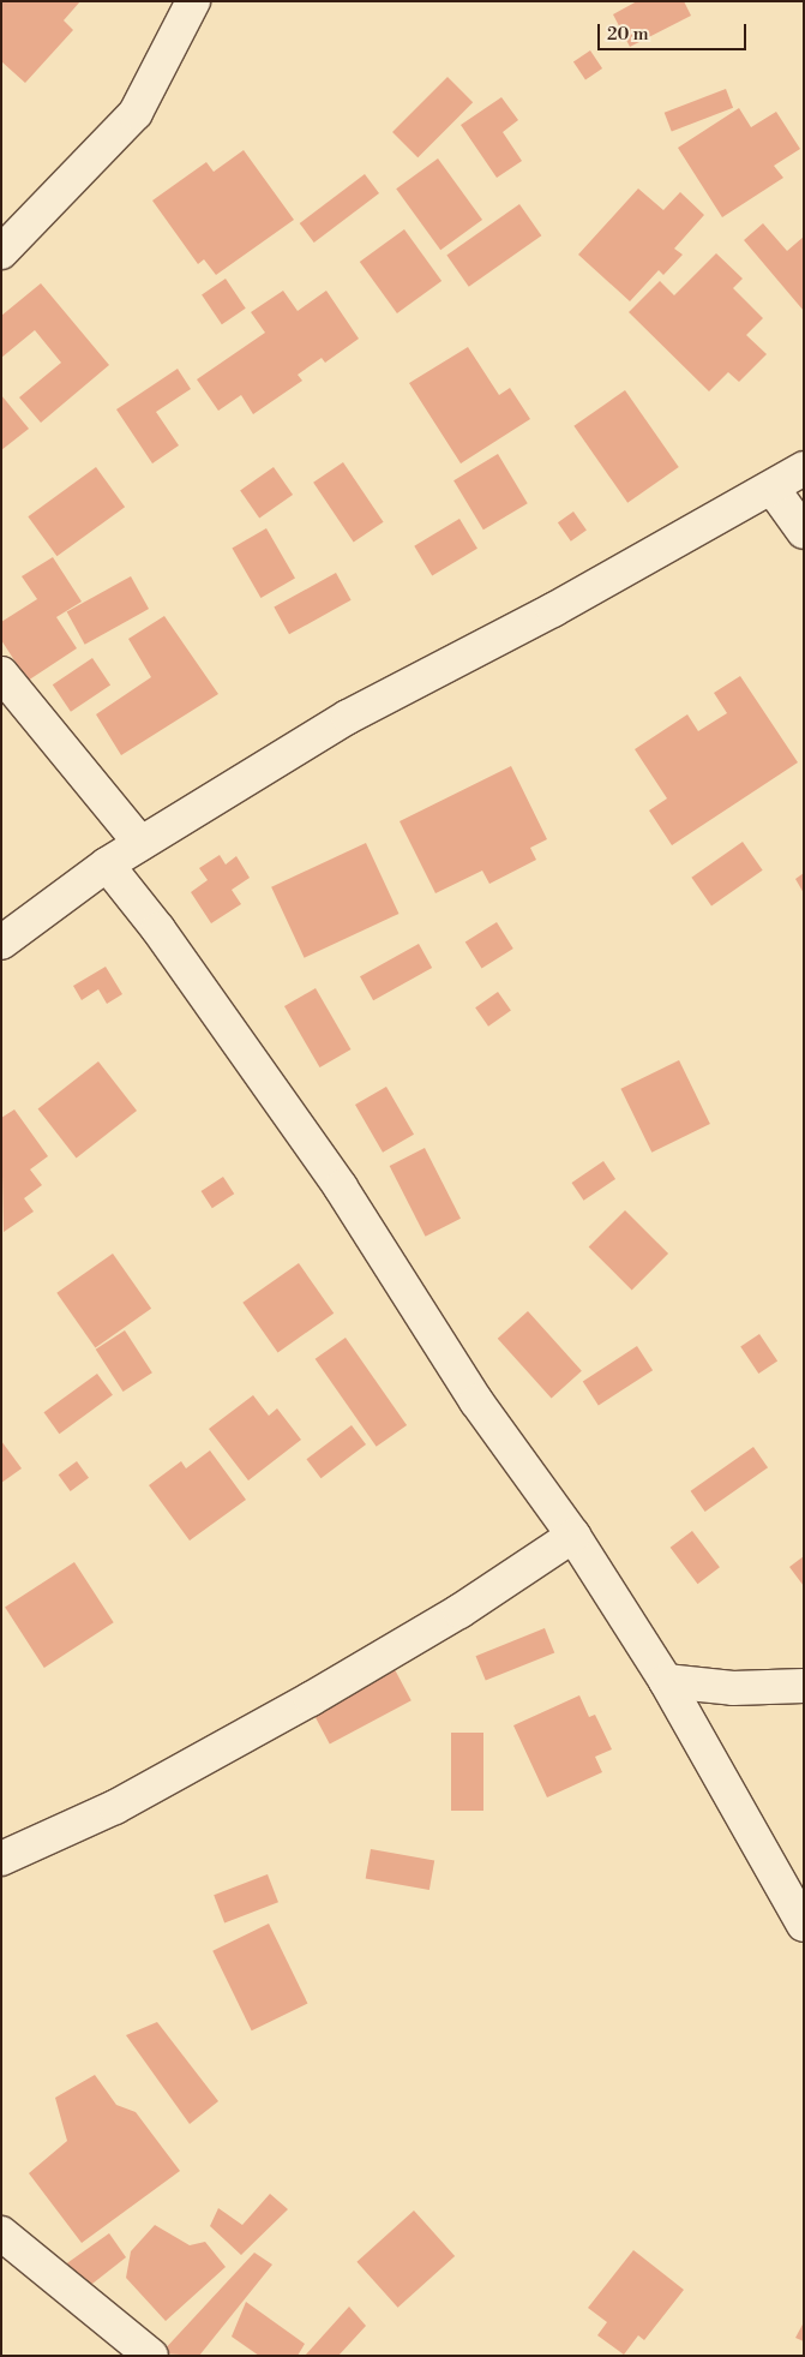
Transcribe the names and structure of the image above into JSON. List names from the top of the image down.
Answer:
{
  "scale_bar": "20 m"
}
